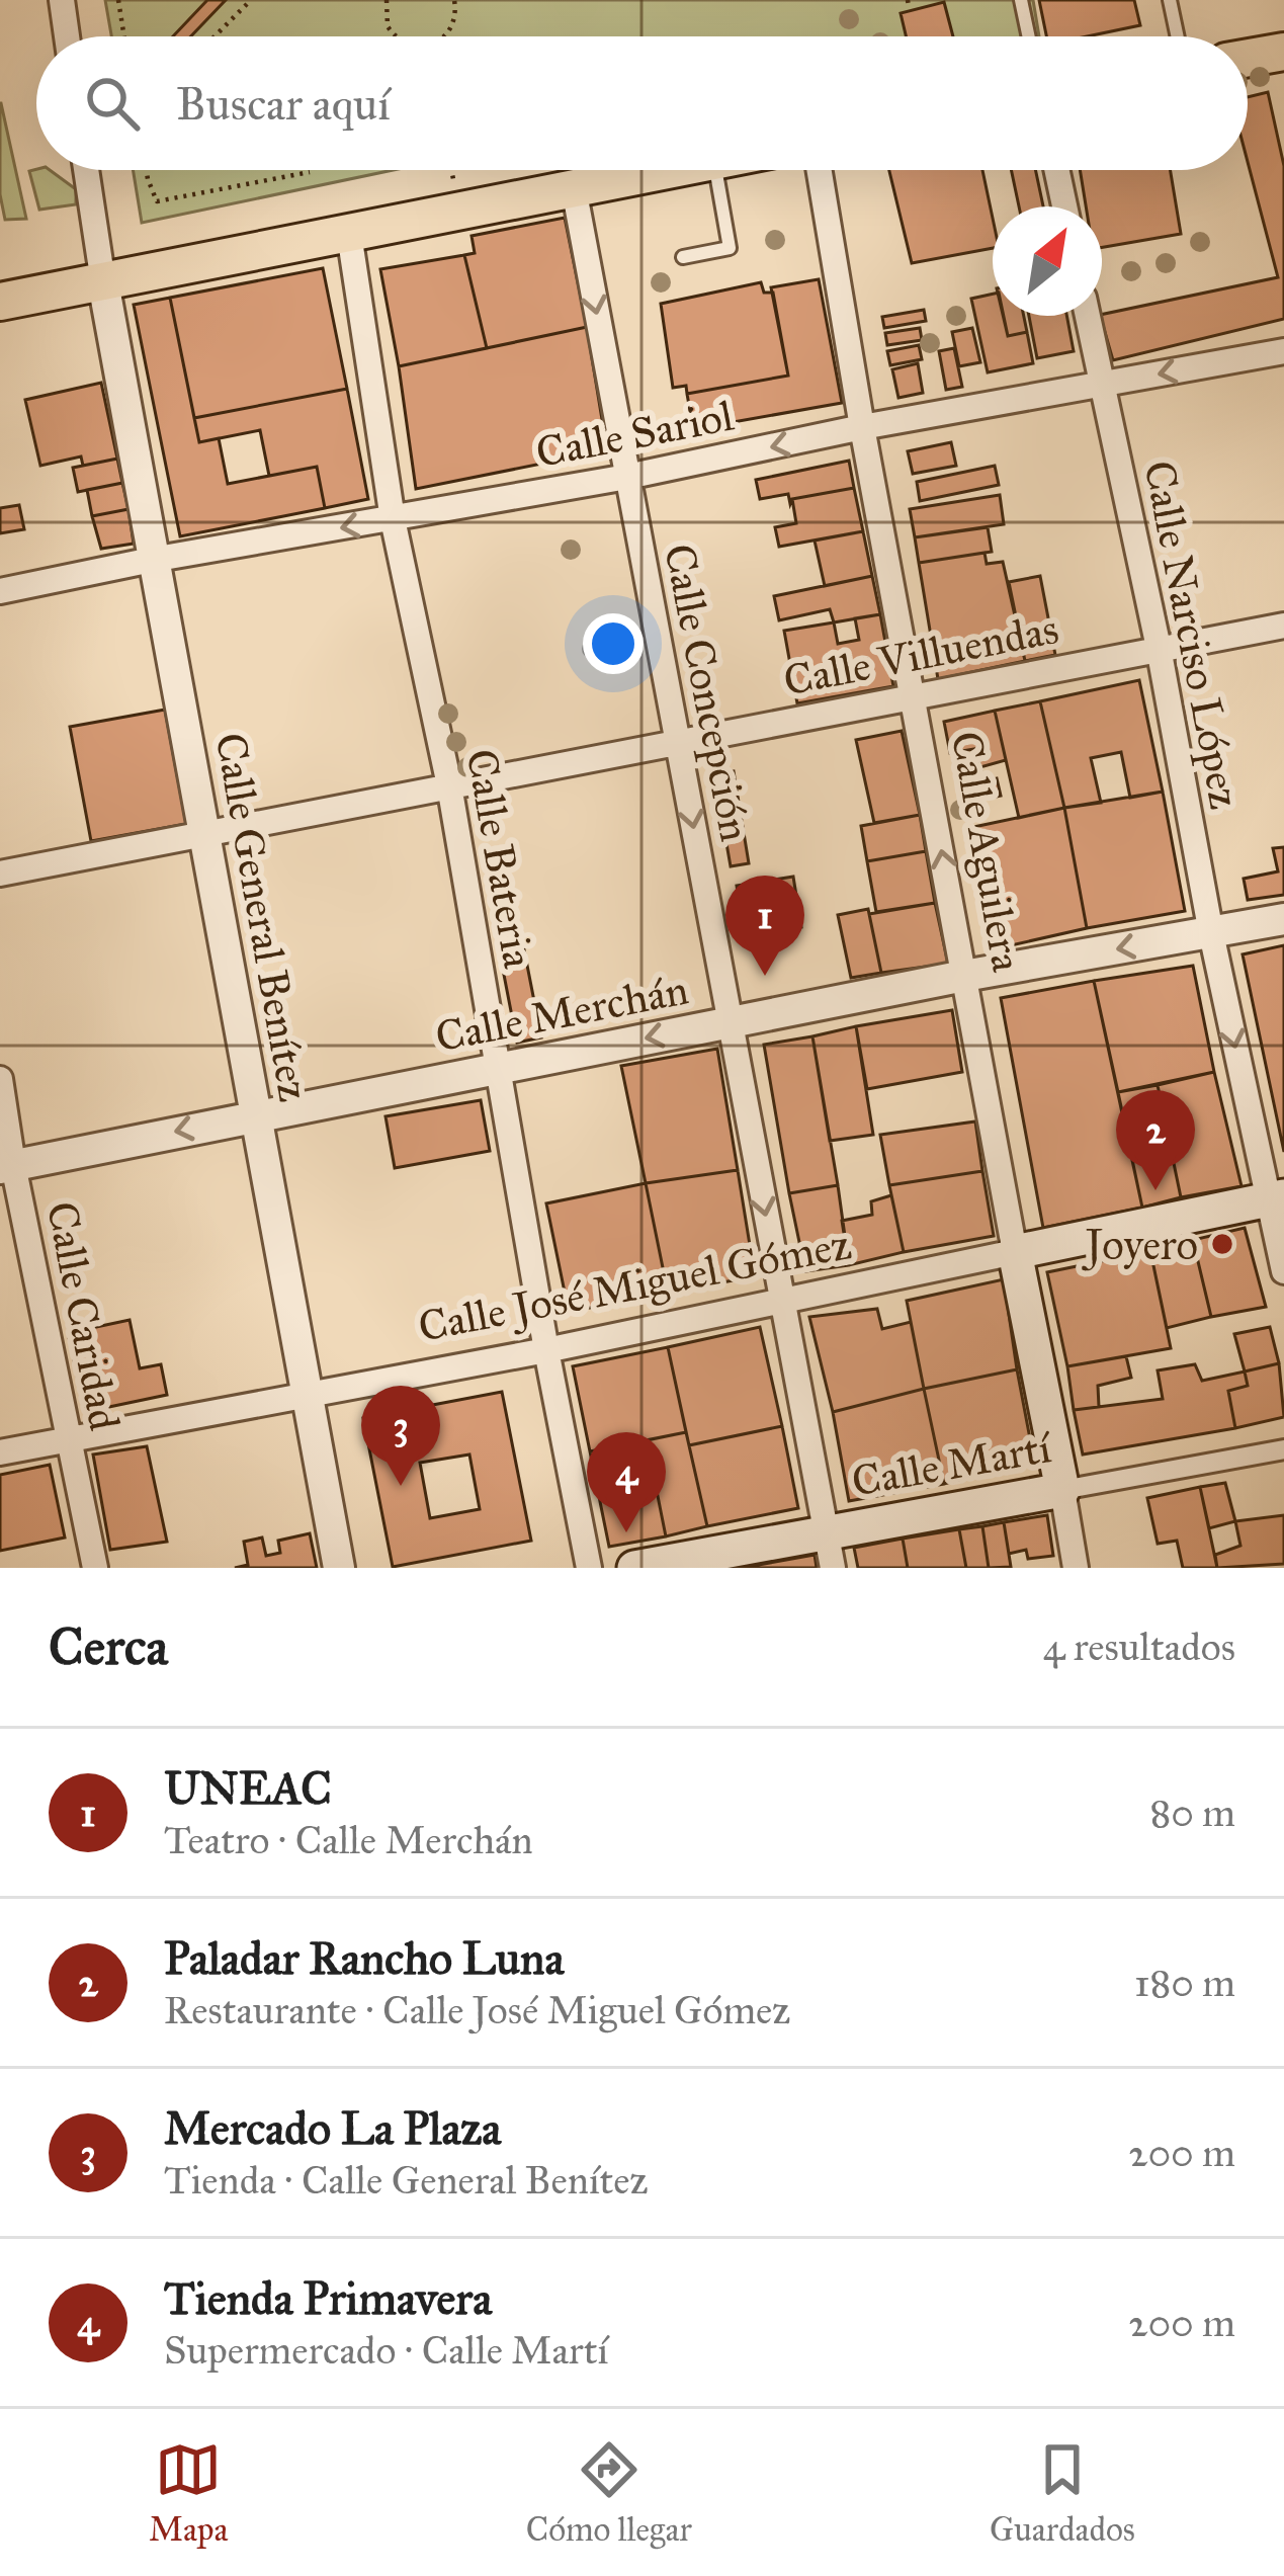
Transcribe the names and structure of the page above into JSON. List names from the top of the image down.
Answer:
{
  "streets": {
    "main road": ["Calle Aguilera", "Calle José Miguel Gómez", "Calle Martí"],
    "street": [
      "Calle Sariol",
      "Calle Narciso López",
      "Calle Villuendas",
      "Calle Concepción",
      "Calle Bateria",
      "Calle General Benítez",
      "Calle Merchán",
      "Calle Caridad"
    ]
  },
  "crossings": [
    ["Calle Sariol", "Calle Narciso López"],
    ["Calle Sariol", "Calle Concepción"],
    ["Calle Sariol", "Calle Aguilera"],
    ["Calle Sariol", "Calle Bateria"],
    ["Calle Sariol", "Calle General Benítez"],
    ["Calle Narciso López", "Calle Villuendas"],
    ["Calle Narciso López", "Calle Merchán"],
    ["Calle Narciso López", "Calle José Miguel Gómez"],
    ["Calle Villuendas", "Calle Concepción"],
    ["Calle Villuendas", "Calle Aguilera"],
    ["Calle Villuendas", "Calle Bateria"],
    ["Calle Villuendas", "Calle General Benítez"],
    ["Calle Concepción", "Calle Merchán"],
    ["Calle Concepción", "Calle José Miguel Gómez"],
    ["Calle Concepción", "Calle Martí"],
    ["Calle Aguilera", "Calle Merchán"],
    ["Calle Aguilera", "Calle José Miguel Gómez"],
    ["Calle Aguilera", "Calle Martí"],
    ["Calle Bateria", "Calle Merchán"],
    ["Calle Bateria", "Calle José Miguel Gómez"],
    ["Calle General Benítez", "Calle Merchán"],
    ["Calle General Benítez", "Calle José Miguel Gómez"],
    ["Calle Merchán", "Calle Caridad"],
    ["Calle José Miguel Gómez", "Calle Caridad"]
  ],
  "one_way": ["Calle Sariol", "Calle Concepción", "Calle Merchán"],
  "places": ["Joyero"],
  "north": "top right",
  "page": {
    "search": "Buscar aquí",
    "pins": [
      "1",
      "2",
      "3",
      "4"
    ],
    "heading": ["Cerca", "4 resultados"],
    "list": [
      {
        "mark": "1",
        "name": "UNEAC",
        "note": "Teatro · Calle Merchán",
        "value": "80 m"
      },
      {
        "mark": "2",
        "name": "Paladar Rancho Luna",
        "note": "Restaurante · Calle José Miguel Gómez",
        "value": "180 m"
      },
      {
        "mark": "3",
        "name": "Mercado La Plaza",
        "note": "Tienda · Calle General Benítez",
        "value": "200 m"
      },
      {
        "mark": "4",
        "name": "Tienda Primavera",
        "note": "Supermercado · Calle Martí",
        "value": "200 m"
      }
    ],
    "nav": ["Mapa", "Cómo llegar", "Guardados"]
  }
}
